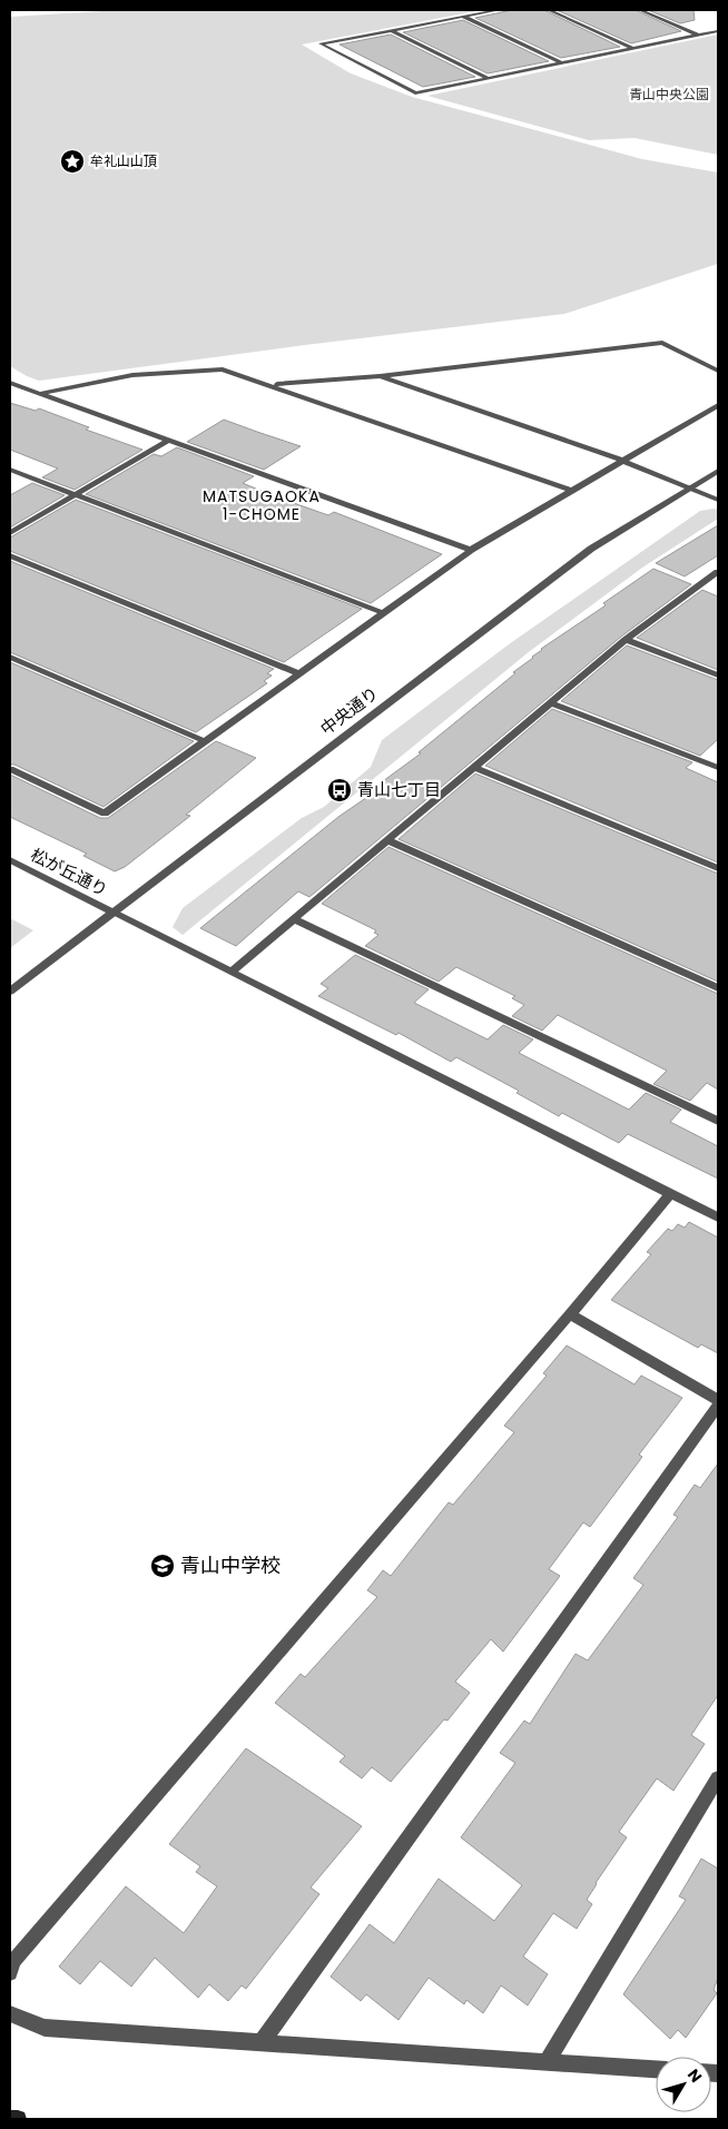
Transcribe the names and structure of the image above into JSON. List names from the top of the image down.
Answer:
{
  "streets": {
    "street": ["中央通り", "松が丘通り"]
  },
  "crossings": [
    ["中央通り", "松が丘通り"]
  ],
  "districts": ["MATSUGAOKA 1-CHOME"],
  "parks": ["青山中央公園"],
  "places": {
    "place": ["牟礼山山頂"],
    "bus stop": ["青山七丁目"],
    "school or university": ["青山中学校"]
  },
  "north": "top right"
}
